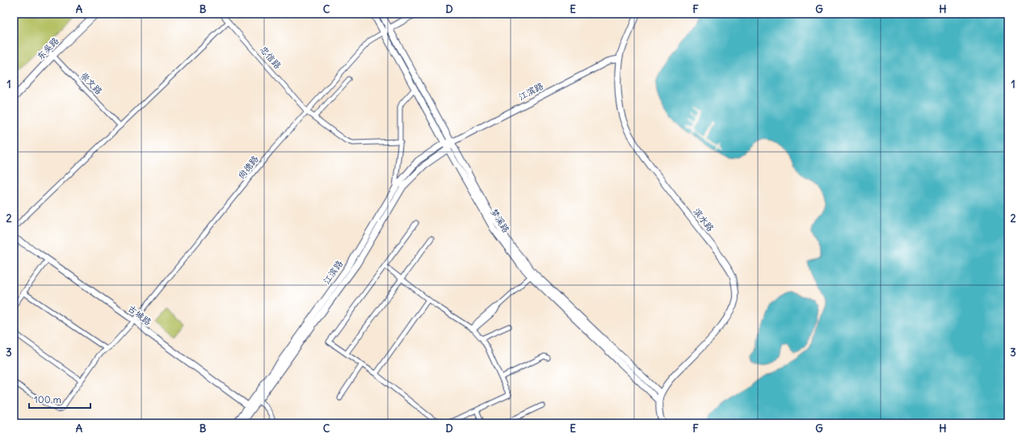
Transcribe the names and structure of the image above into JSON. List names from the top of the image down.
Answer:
{
  "streets": {
    "main road": [
      "东吴路",
      "江滨路",
      "滨水路",
      "梦溪路",
      "古城路"
    ],
    "street": ["忠信路", "崇文路", "尚德路"]
  },
  "crossings": [
    ["东吴路", "崇文路"],
    ["忠信路", "尚德路"],
    ["江滨路", "滨水路"],
    ["江滨路", "梦溪路"],
    ["江滨路", "古城路"],
    ["尚德路", "梦溪路"],
    ["尚德路", "古城路"],
    ["滨水路", "梦溪路"]
  ],
  "scale_bar": "100 m",
  "grid": {
    "columns": [
      "A",
      "B",
      "C",
      "D",
      "E",
      "F",
      "G",
      "H"
    ],
    "rows": ["1", "2", "3"]
  }
}
